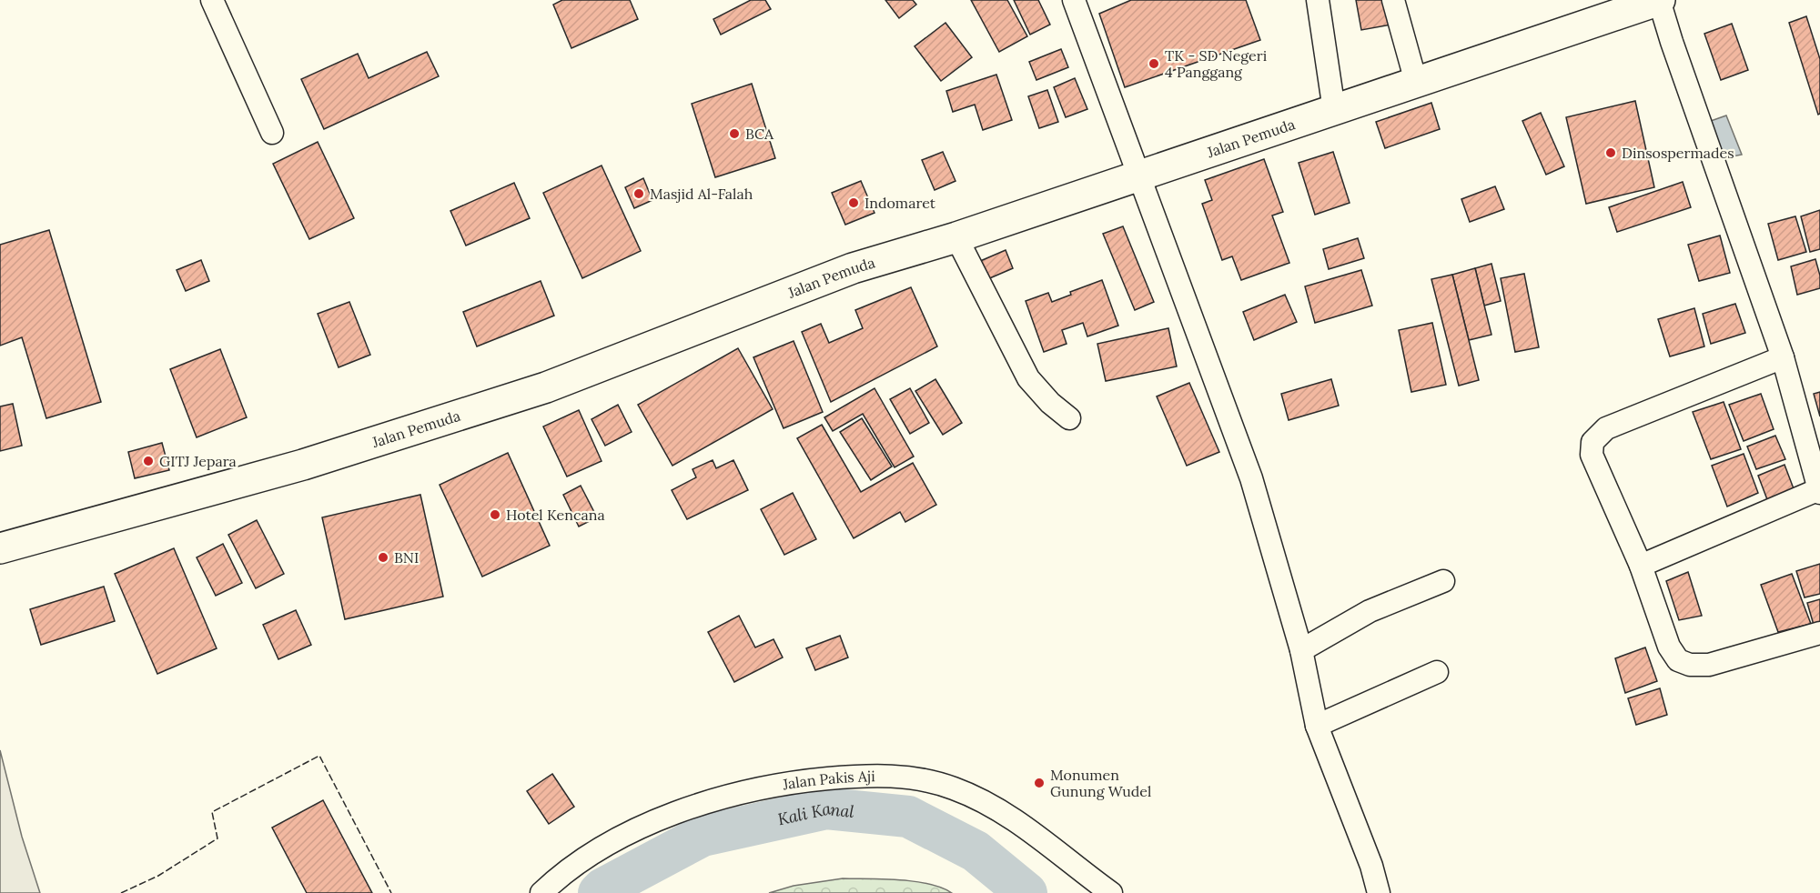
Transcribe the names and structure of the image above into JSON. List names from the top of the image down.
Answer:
{
  "streets": {
    "highway": ["Jalan Pemuda"],
    "street": ["Jalan Pakis Aji"]
  },
  "water": ["Kali Kanal"],
  "places": [
    "TK - SD Negeri 4 Panggang",
    "BCA",
    "Dinsospermades",
    "Masjid Al-Falah",
    "Indomaret",
    "GITJ Jepara",
    "Hotel Kencana",
    "BNI",
    "Monumen Gunung Wudel"
  ]
}
